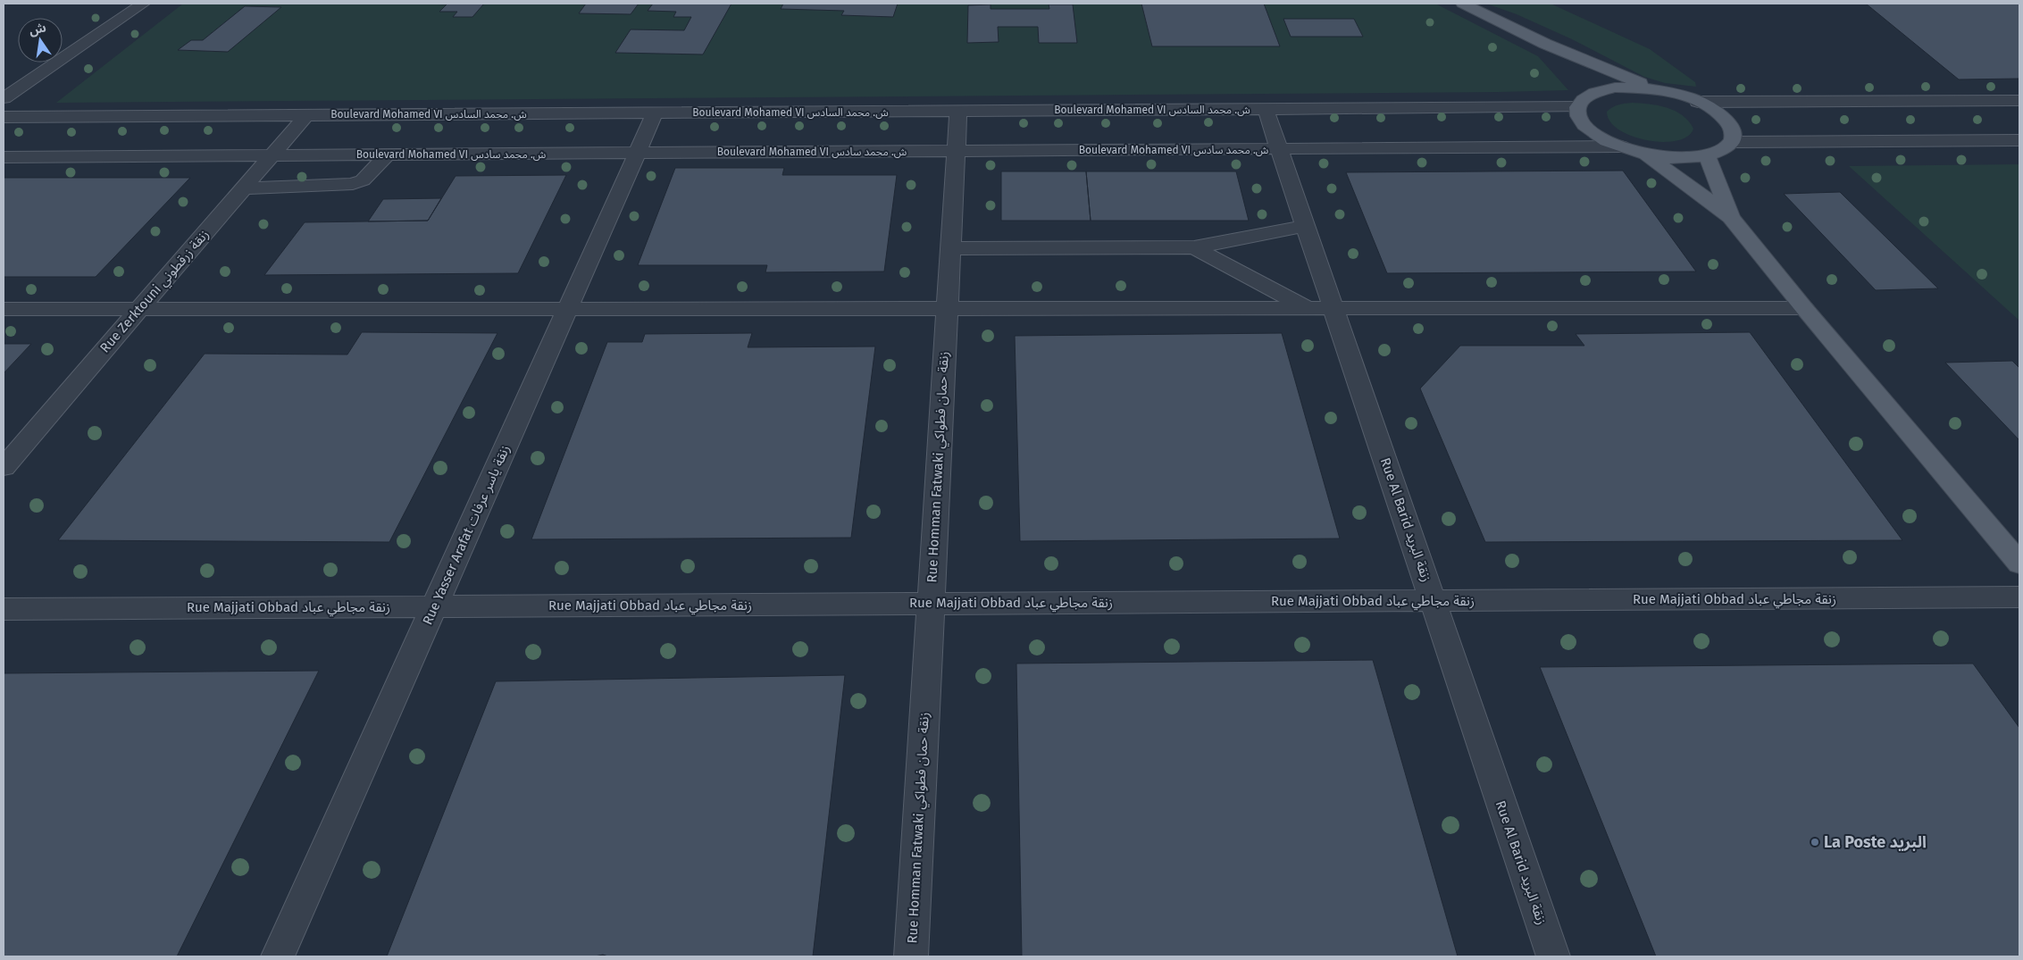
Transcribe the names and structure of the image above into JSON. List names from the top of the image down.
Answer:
{
  "streets": {
    "street": [
      "Boulevard Mohamed VI ش. محمد السادس",
      "Boulevard Mohamed VI ش. محمد سادس",
      "Rue Zerktouni زنقة زرقطوني",
      "Rue Homman Fatwaki زنقة حمان فطواكي",
      "Rue Al Barid زنقة البريد",
      "Rue Yasser Arafat زنقة ياسر عرفات",
      "Rue Majjati Obbad زنقة مجاطي عباد"
    ]
  },
  "crossings": [
    ["Boulevard Mohamed VI ش. محمد السادس", "Rue Zerktouni زنقة زرقطوني"],
    ["Boulevard Mohamed VI ش. محمد السادس", "Rue Homman Fatwaki زنقة حمان فطواكي"],
    ["Boulevard Mohamed VI ش. محمد السادس", "Rue Al Barid زنقة البريد"],
    ["Boulevard Mohamed VI ش. محمد السادس", "Rue Yasser Arafat زنقة ياسر عرفات"],
    ["Boulevard Mohamed VI ش. محمد سادس", "Rue Zerktouni زنقة زرقطوني"],
    ["Boulevard Mohamed VI ش. محمد سادس", "Rue Homman Fatwaki زنقة حمان فطواكي"],
    ["Boulevard Mohamed VI ش. محمد سادس", "Rue Al Barid زنقة البريد"],
    ["Boulevard Mohamed VI ش. محمد سادس", "Rue Yasser Arafat زنقة ياسر عرفات"],
    ["Rue Homman Fatwaki زنقة حمان فطواكي", "Rue Majjati Obbad زنقة مجاطي عباد"],
    ["Rue Al Barid زنقة البريد", "Rue Majjati Obbad زنقة مجاطي عباد"],
    ["Rue Yasser Arafat زنقة ياسر عرفات", "Rue Majjati Obbad زنقة مجاطي عباد"]
  ],
  "places": ["La Poste البريد"],
  "north": "top"
}
